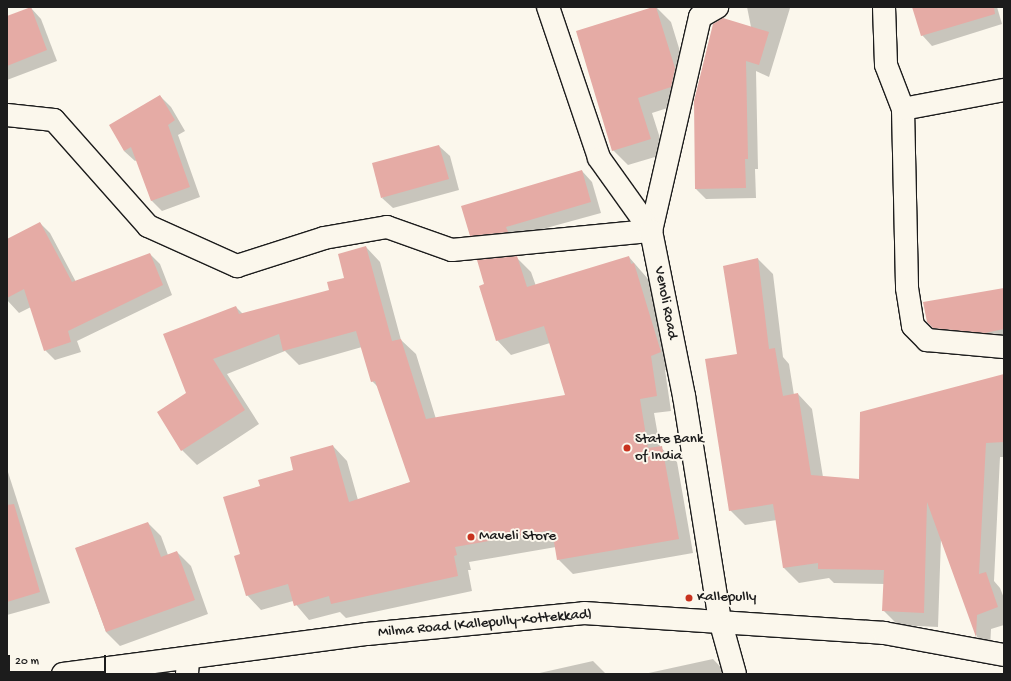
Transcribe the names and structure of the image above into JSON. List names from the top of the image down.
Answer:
{
  "streets": {
    "street": ["Venoli Road", "Milma Road (Kallepully-Kottekkad)"]
  },
  "crossings": [
    ["Venoli Road", "Milma Road (Kallepully-Kottekkad)"]
  ],
  "places": ["State Bank of India", "Maveli Store", "Kallepully"],
  "scale_bar": "20 m"
}
